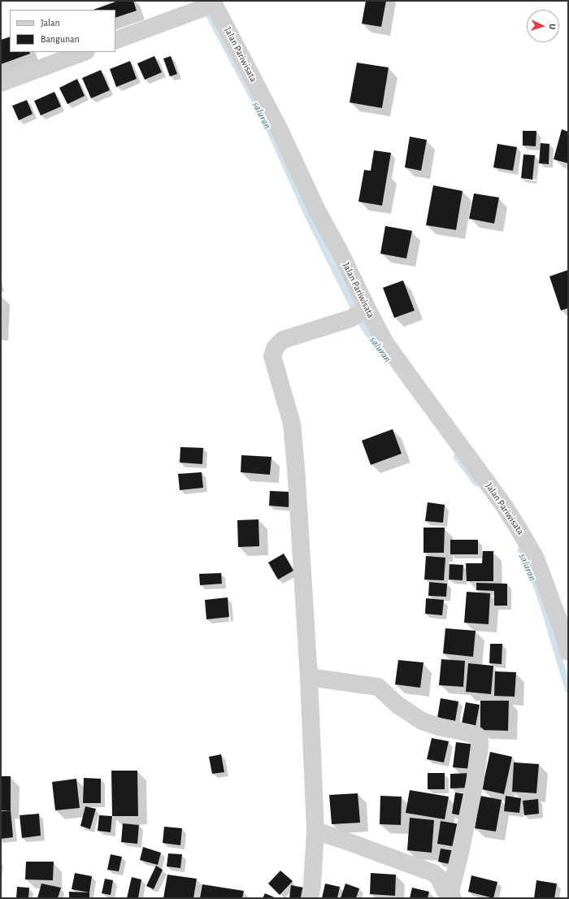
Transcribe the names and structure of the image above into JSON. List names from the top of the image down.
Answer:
{
  "streets": {
    "street": ["Jalan Pariwisata"]
  },
  "water": ["saluran"],
  "legend": ["Jalan", "Bangunan"],
  "north": "right"
}
